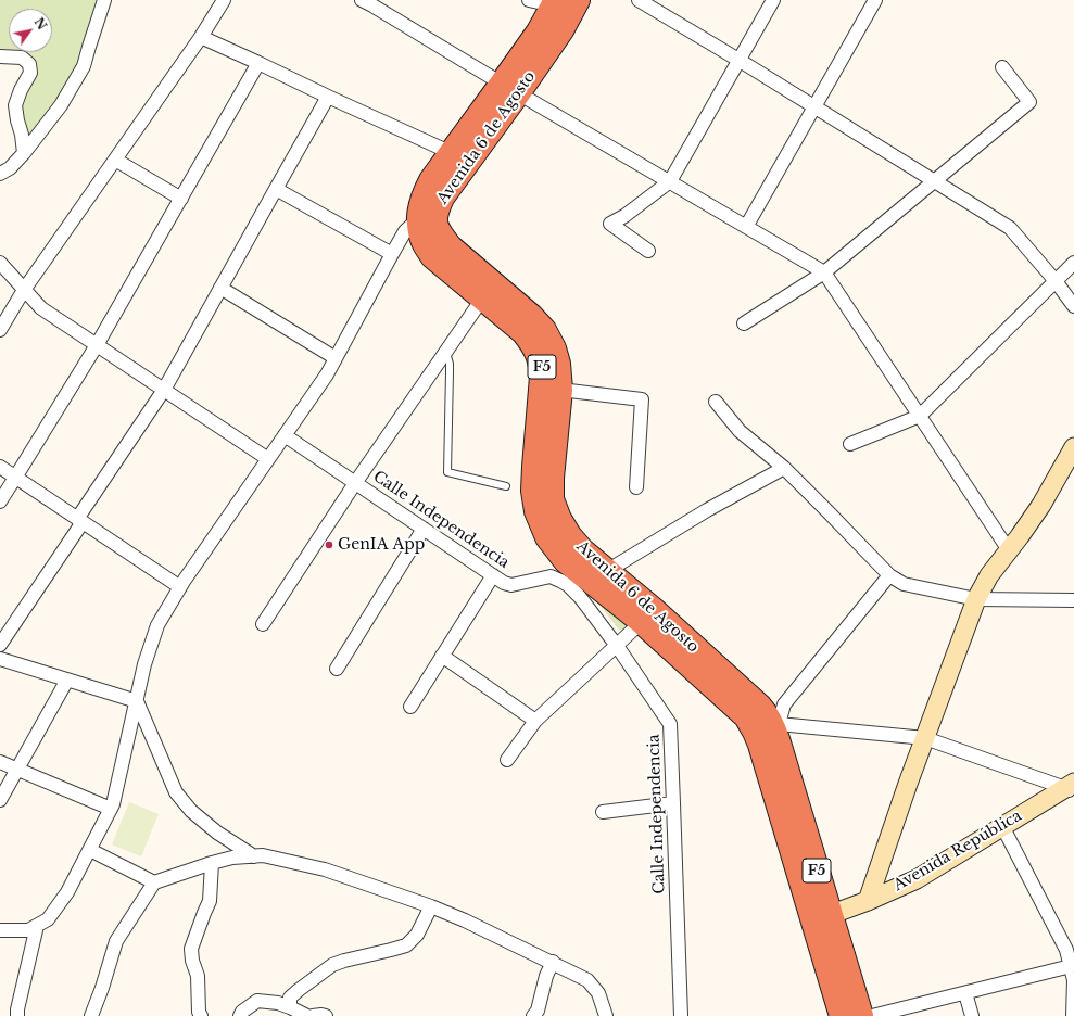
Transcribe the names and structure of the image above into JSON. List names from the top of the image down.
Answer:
{
  "streets": {
    "highway": ["Avenida 6 de Agosto", "F5"],
    "street": ["Calle Independencia", "Avenida República"]
  },
  "crossings": [
    ["Avenida 6 de Agosto", "Avenida República"]
  ],
  "places": ["GenIA App"],
  "north": "top right"
}
